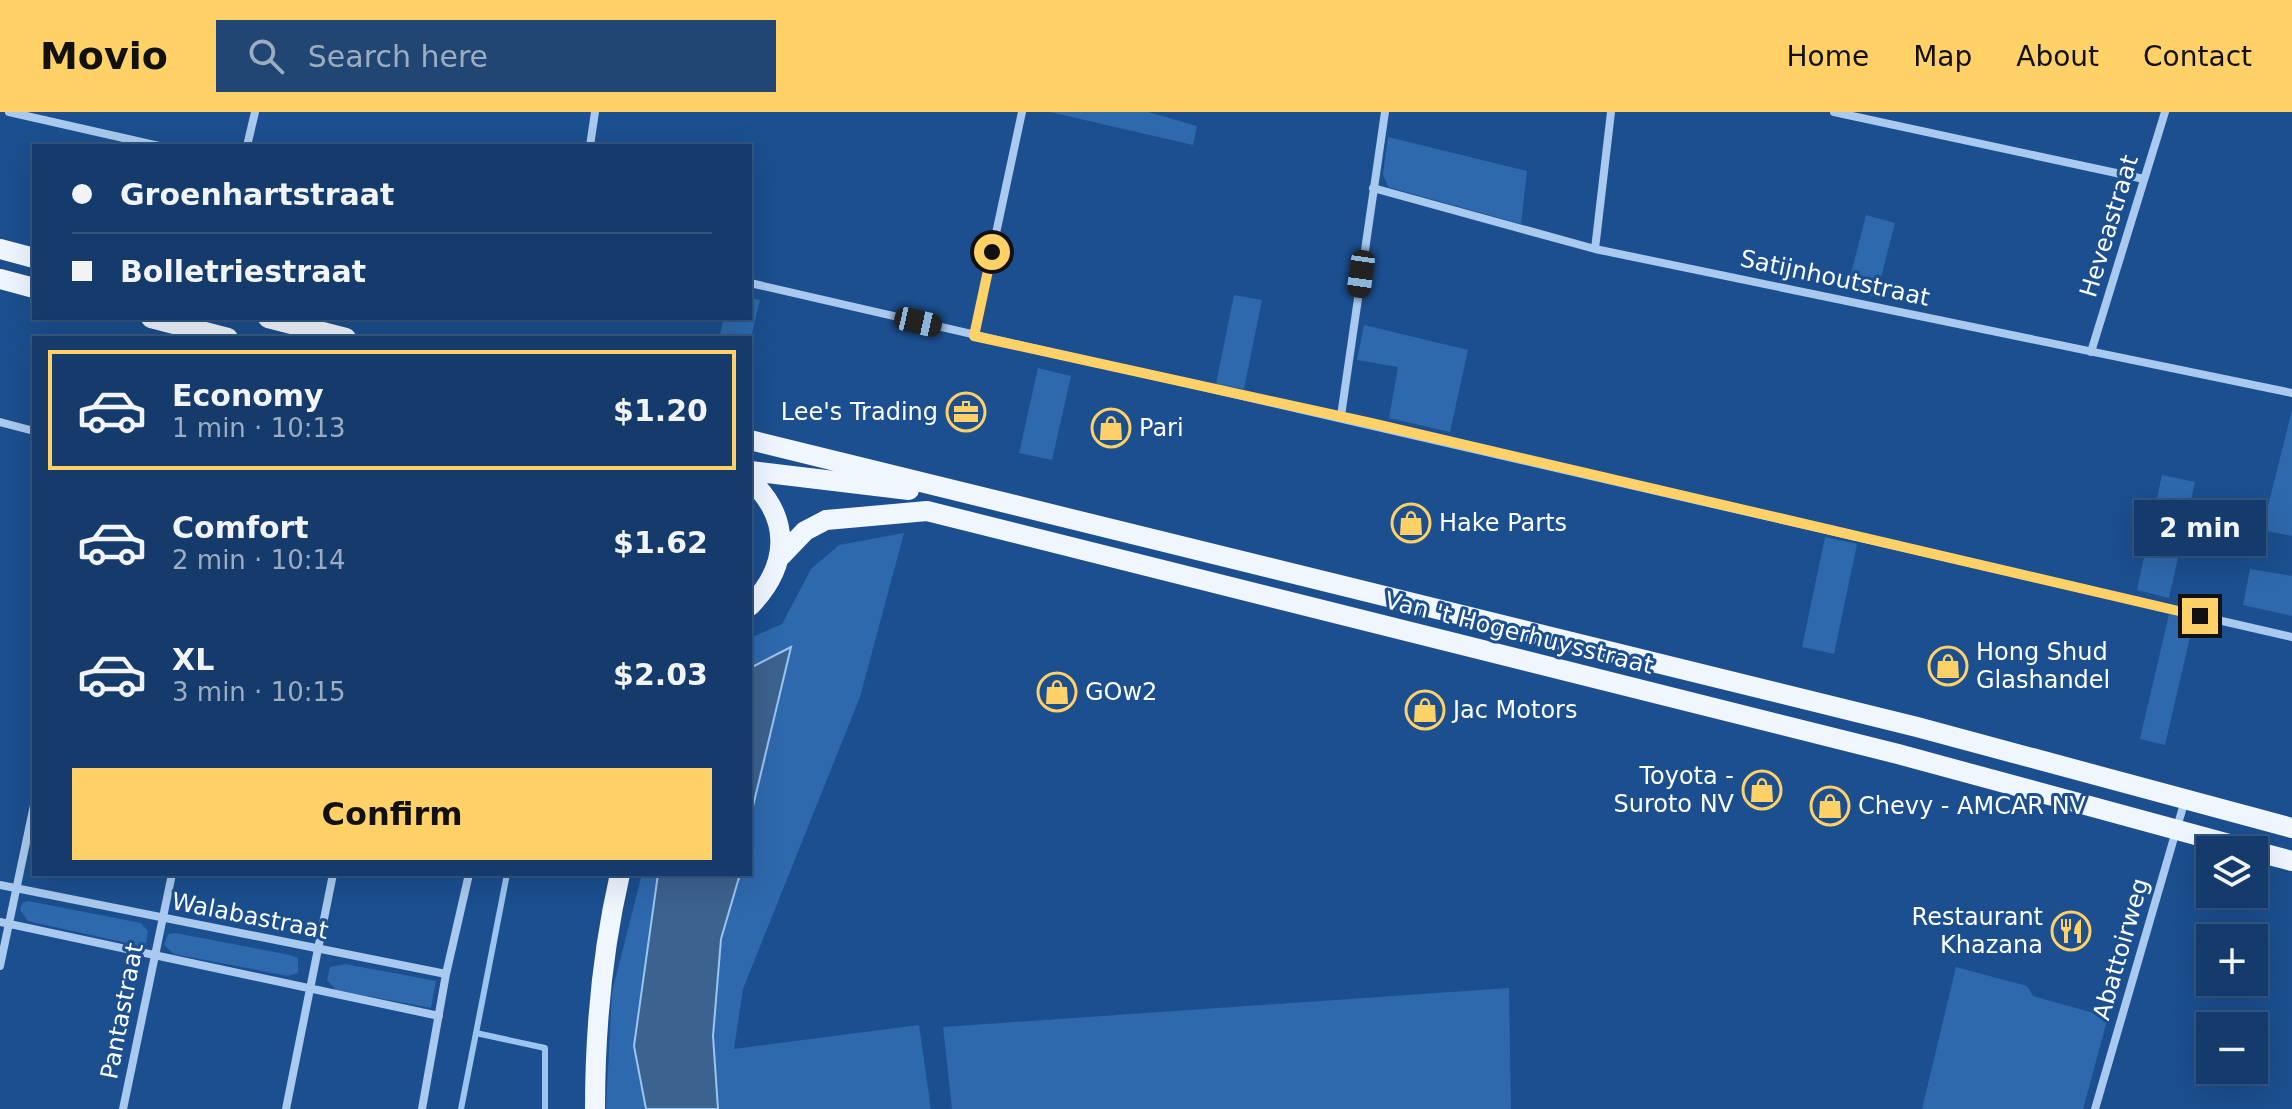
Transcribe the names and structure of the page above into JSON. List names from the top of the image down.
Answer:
{
  "streets": {
    "main road": ["Van 't Hogerhuysstraat"],
    "street": [
      "Heveastraat",
      "Satijnhoutstraat",
      "Walabastraat",
      "Abattoirweg",
      "Pantastraat"
    ]
  },
  "crossings": [
    ["Heveastraat", "Satijnhoutstraat"],
    ["Van 't Hogerhuysstraat", "Abattoirweg"],
    ["Walabastraat", "Pantastraat"]
  ],
  "places": {
    "office": ["Lee's Trading"],
    "shop": [
      "Pari",
      "Hake Parts",
      "Hong Shud Glashandel",
      "GOw2",
      "Jac Motors",
      "Toyota - Suroto NV",
      "Chevy - AMCAR NV"
    ],
    "restaurant": ["Restaurant Khazana"]
  },
  "page": {
    "header": "Movio",
    "search": "Search here",
    "nav": [
      "Home",
      "Map",
      "About",
      "Contact"
    ],
    "banner": ["Groenhartstraat", "Bolletriestraat"],
    "list": [
      {
        "name": "Economy",
        "note": "1 min · 10:13",
        "value": "$1.20"
      },
      {
        "name": "Comfort",
        "note": "2 min · 10:14",
        "value": "$1.62"
      },
      {
        "name": "XL",
        "note": "3 min · 10:15",
        "value": "$2.03"
      }
    ],
    "bubble": "2 min",
    "buttons": "Confirm",
    "map_buttons": ["+", "−"]
  }
}
